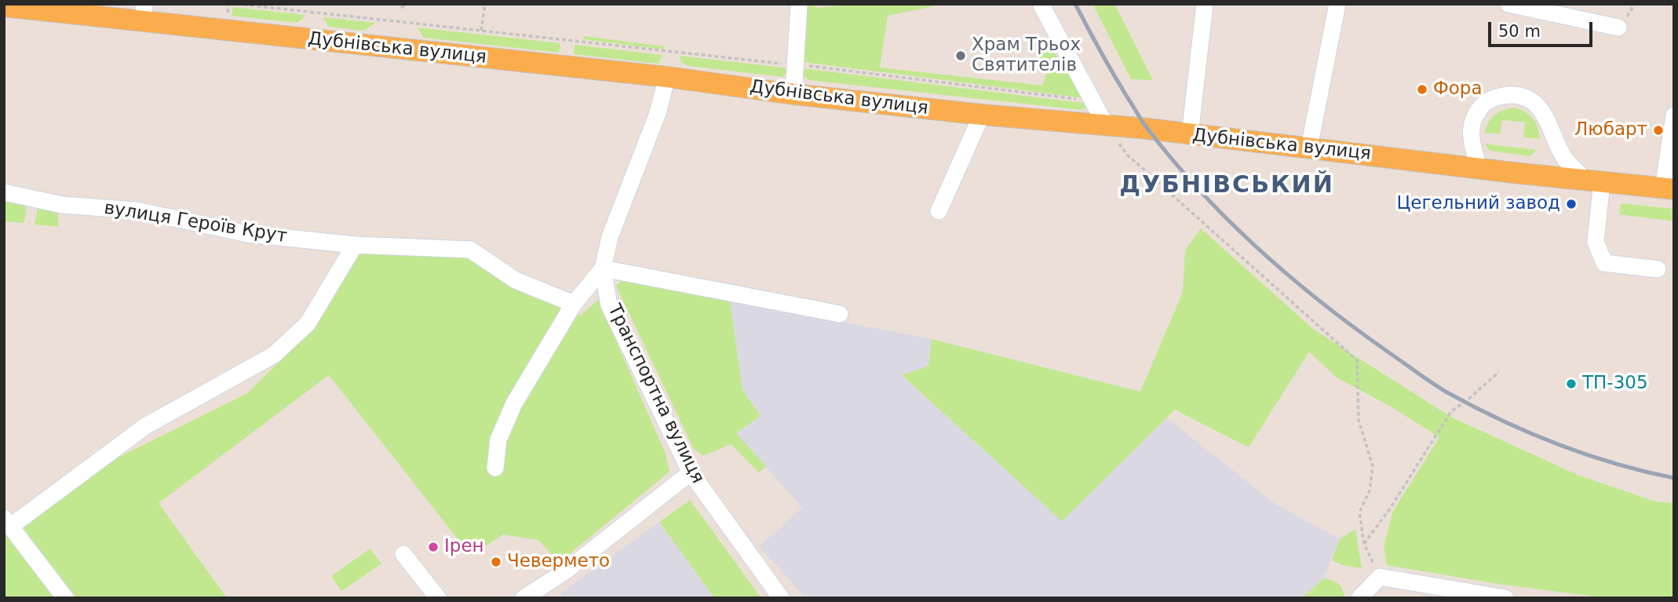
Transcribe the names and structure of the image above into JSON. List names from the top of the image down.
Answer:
{
  "streets": {
    "main road": ["Дубнівська вулиця"],
    "street": ["вулиця Героїв Крут", "Транспортна вулиця"]
  },
  "crossings": [
    ["Дубнівська вулиця", "Транспортна вулиця"]
  ],
  "districts": ["ДУБНІВСЬКИЙ"],
  "places": [
    "Храм Трьох Святителів",
    "Фора",
    "Любарт",
    "Цегельний завод",
    "ТП-305",
    "Ірен",
    "Чевермето"
  ],
  "scale_bar": "50 m"
}
